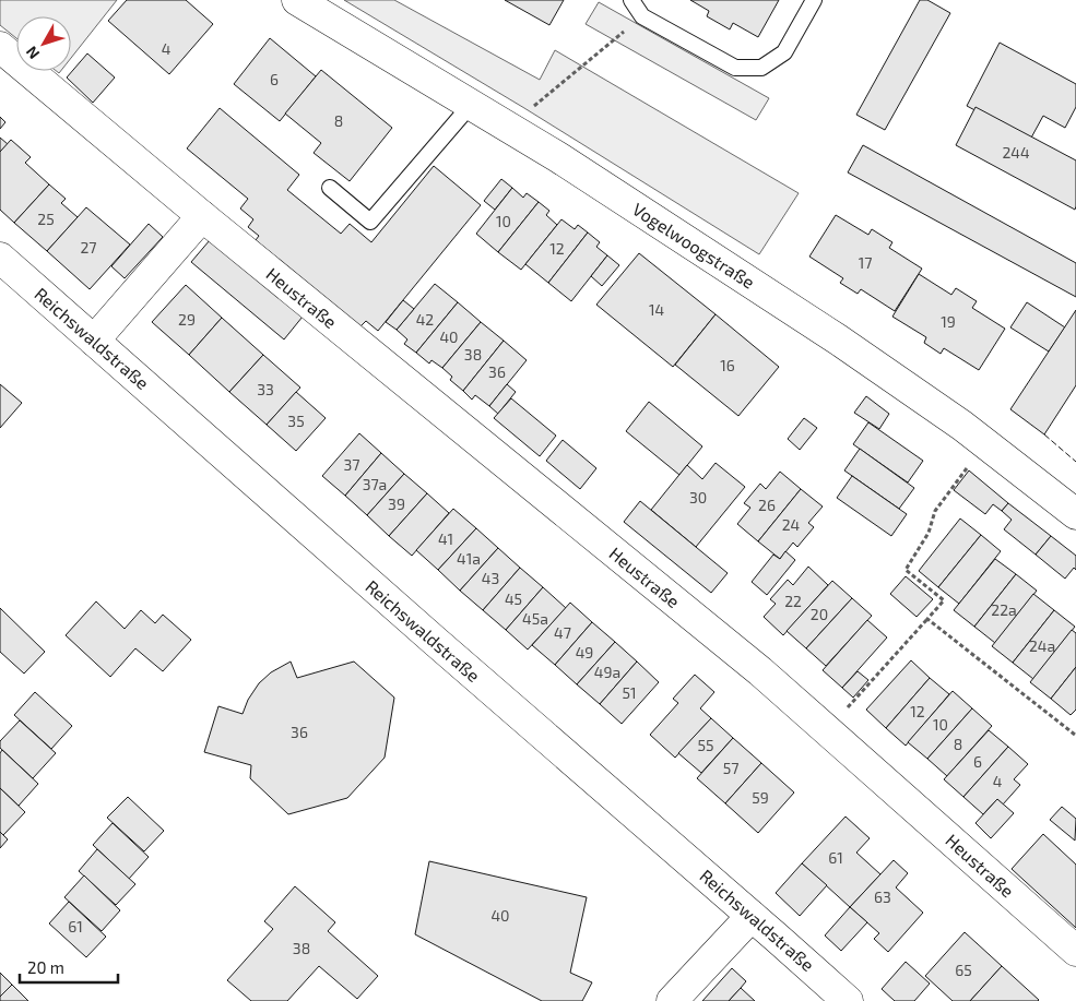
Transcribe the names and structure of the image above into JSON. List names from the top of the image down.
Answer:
{
  "streets": {
    "street": ["Vogelwoogstraße", "Heustraße", "Reichswaldstraße"]
  },
  "house_numbers": [
    "4",
    "6",
    "8",
    "244",
    "25",
    "10",
    "27",
    "12",
    "17",
    "14",
    "29",
    "42",
    "19",
    "40",
    "38",
    "16",
    "36",
    "33",
    "35",
    "37",
    "37a",
    "30",
    "39",
    "26",
    "24",
    "41",
    "41a",
    "43",
    "45",
    "22",
    "22a",
    "20",
    "45a",
    "47",
    "24a",
    "49",
    "49a",
    "51",
    "12",
    "10",
    "36",
    "8",
    "55",
    "6",
    "57",
    "4",
    "59",
    "61",
    "63",
    "40",
    "61",
    "38",
    "65"
  ],
  "scale_bar": "20 m",
  "north": "bottom left"
}
